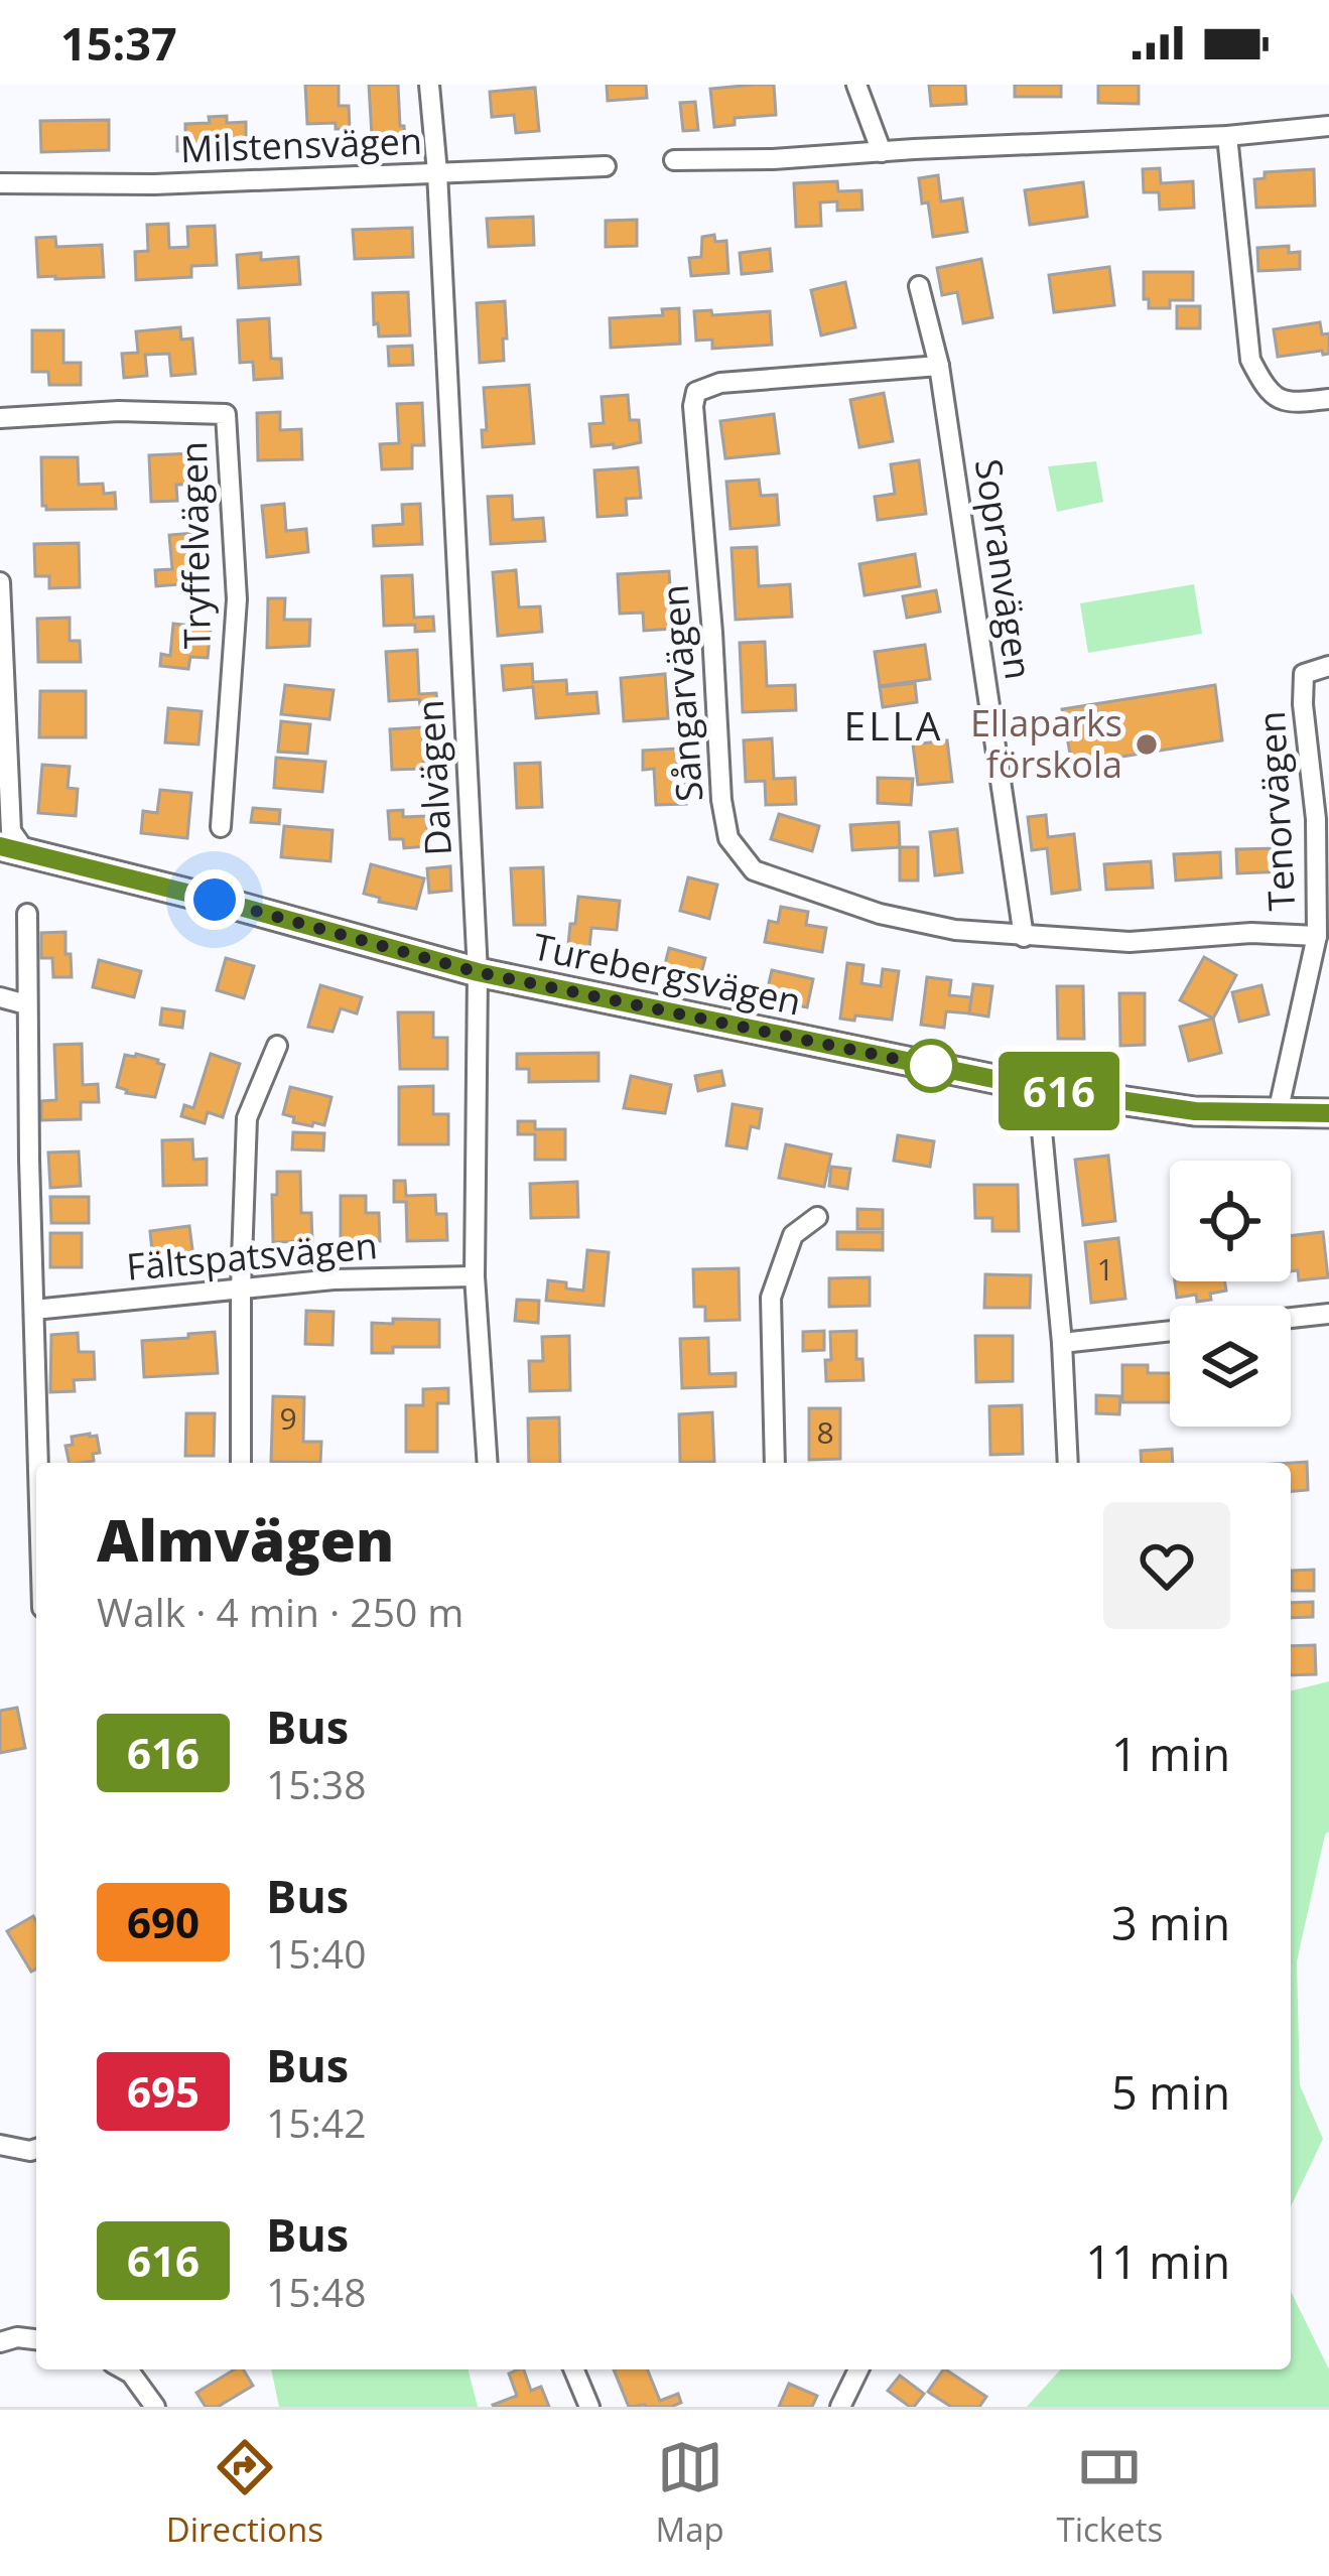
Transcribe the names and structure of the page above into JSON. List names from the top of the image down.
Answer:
{
  "streets": {
    "street": [
      "Milstensvägen",
      "Tryffelvägen",
      "Sopranvägen",
      "Sångarvägen",
      "Dalvägen",
      "Tenorvägen",
      "Turebergsvägen",
      "Fältspatsvägen"
    ]
  },
  "crossings": [
    ["Milstensvägen", "Dalvägen"],
    ["Sopranvägen", "Sångarvägen"],
    ["Sångarvägen", "Tenorvägen"],
    ["Dalvägen", "Turebergsvägen"],
    ["Dalvägen", "Fältspatsvägen"],
    ["Tenorvägen", "Turebergsvägen"]
  ],
  "districts": ["ELLA"],
  "places": ["Ellaparks förskola"],
  "lines": ["bus line 616"],
  "house_numbers": ["1", "9", "8"],
  "page": {
    "status": "15:37",
    "on_map": "616",
    "heading": ["Almvägen", "Walk · 4 min · 250 m"],
    "list": [
      {
        "mark": "616",
        "name": "Bus",
        "note": "15:38",
        "value": "1 min"
      },
      {
        "mark": "690",
        "name": "Bus",
        "note": "15:40",
        "value": "3 min"
      },
      {
        "mark": "695",
        "name": "Bus",
        "note": "15:42",
        "value": "5 min"
      },
      {
        "mark": "616",
        "name": "Bus",
        "note": "15:48",
        "value": "11 min"
      }
    ],
    "tabs": ["Directions", "Map", "Tickets"]
  }
}
